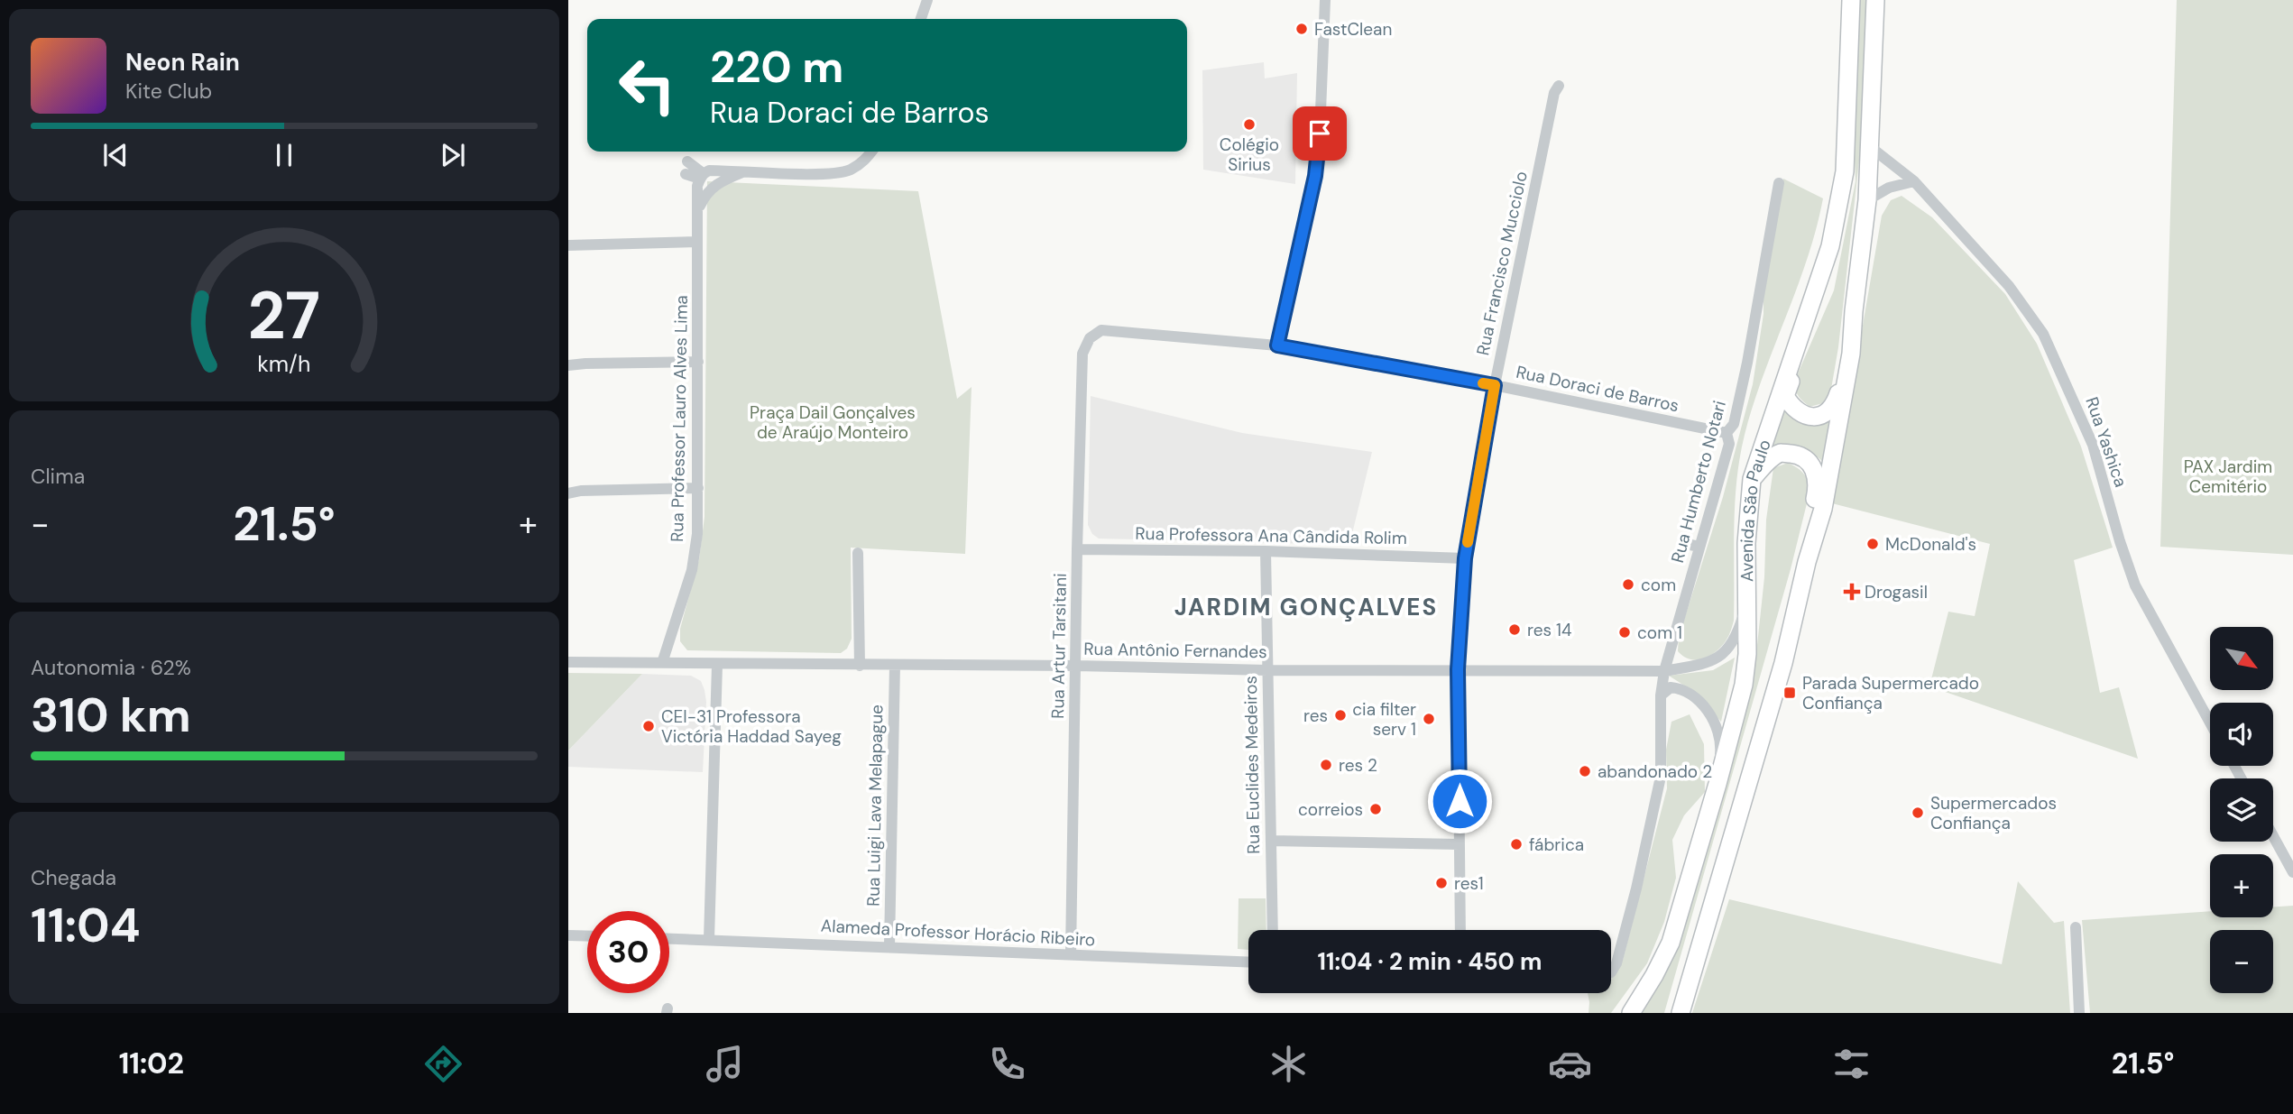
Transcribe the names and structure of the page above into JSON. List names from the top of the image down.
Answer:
{
  "streets": {
    "main road": ["Avenida São Paulo"],
    "street": [
      "Rua Francisco Mucciolo",
      "Rua Doraci de Barros",
      "Rua Professor Lauro Alves Lima",
      "Rua Yashica",
      "Rua Humberto Notari",
      "Rua Professora Ana Cândida Rolim",
      "Rua Artur Tarsitani",
      "Rua Antônio Fernandes",
      "Rua Euclides Medeiros",
      "Rua Luigi Lava Melapague",
      "Alameda Professor Horácio Ribeiro"
    ]
  },
  "crossings": [
    ["Rua Francisco Mucciolo", "Rua Doraci de Barros"],
    ["Rua Francisco Mucciolo", "Rua Professora Ana Cândida Rolim"],
    ["Rua Francisco Mucciolo", "Rua Antônio Fernandes"],
    ["Rua Doraci de Barros", "Rua Humberto Notari"],
    ["Rua Doraci de Barros", "Rua Artur Tarsitani"],
    ["Rua Professor Lauro Alves Lima", "Rua Antônio Fernandes"],
    ["Rua Humberto Notari", "Rua Antônio Fernandes"],
    ["Avenida São Paulo", "Rua Antônio Fernandes"],
    ["Rua Professora Ana Cândida Rolim", "Rua Artur Tarsitani"],
    ["Rua Professora Ana Cândida Rolim", "Rua Euclides Medeiros"],
    ["Rua Artur Tarsitani", "Rua Antônio Fernandes"],
    ["Rua Artur Tarsitani", "Alameda Professor Horácio Ribeiro"],
    ["Rua Antônio Fernandes", "Rua Euclides Medeiros"],
    ["Rua Antônio Fernandes", "Rua Luigi Lava Melapague"],
    ["Rua Luigi Lava Melapague", "Alameda Professor Horácio Ribeiro"]
  ],
  "districts": ["JARDIM GONÇALVES"],
  "parks": ["Praça Dail Gonçalves de Araújo Monteiro", "PAX Jardim Cemitério"],
  "places": {
    "other": [
      "FastClean",
      "Colégio Sirius",
      "McDonald's",
      "com",
      "res 14",
      "com 1",
      "res",
      "cia filter serv 1",
      "CEI-31 Professora Victória Haddad Sayeg",
      "res 2",
      "abandonado 2",
      "correios",
      "Supermercados Confiança",
      "fábrica",
      "res1"
    ],
    "health": ["Drogasil"],
    "transit": ["Parada Supermercado Confiança"]
  },
  "north": "bottom right",
  "page": {
    "turn": ["220 m", "Rua Doraci de Barros"],
    "song": ["Neon Rain", "Kite Club"],
    "tile": [
      "Clima",
      ["Autonomia · 62%", "310 km"],
      ["Chegada", "11:04"]
    ],
    "heat": ["−", "21.5°", "+"],
    "map_buttons": ["+", "−"],
    "limit": "30",
    "trip": "11:04 · 2 min · 450 m",
    "tabs": ["11:02", "21.5°"],
    "gauge": ["27", "km/h"]
  }
}
